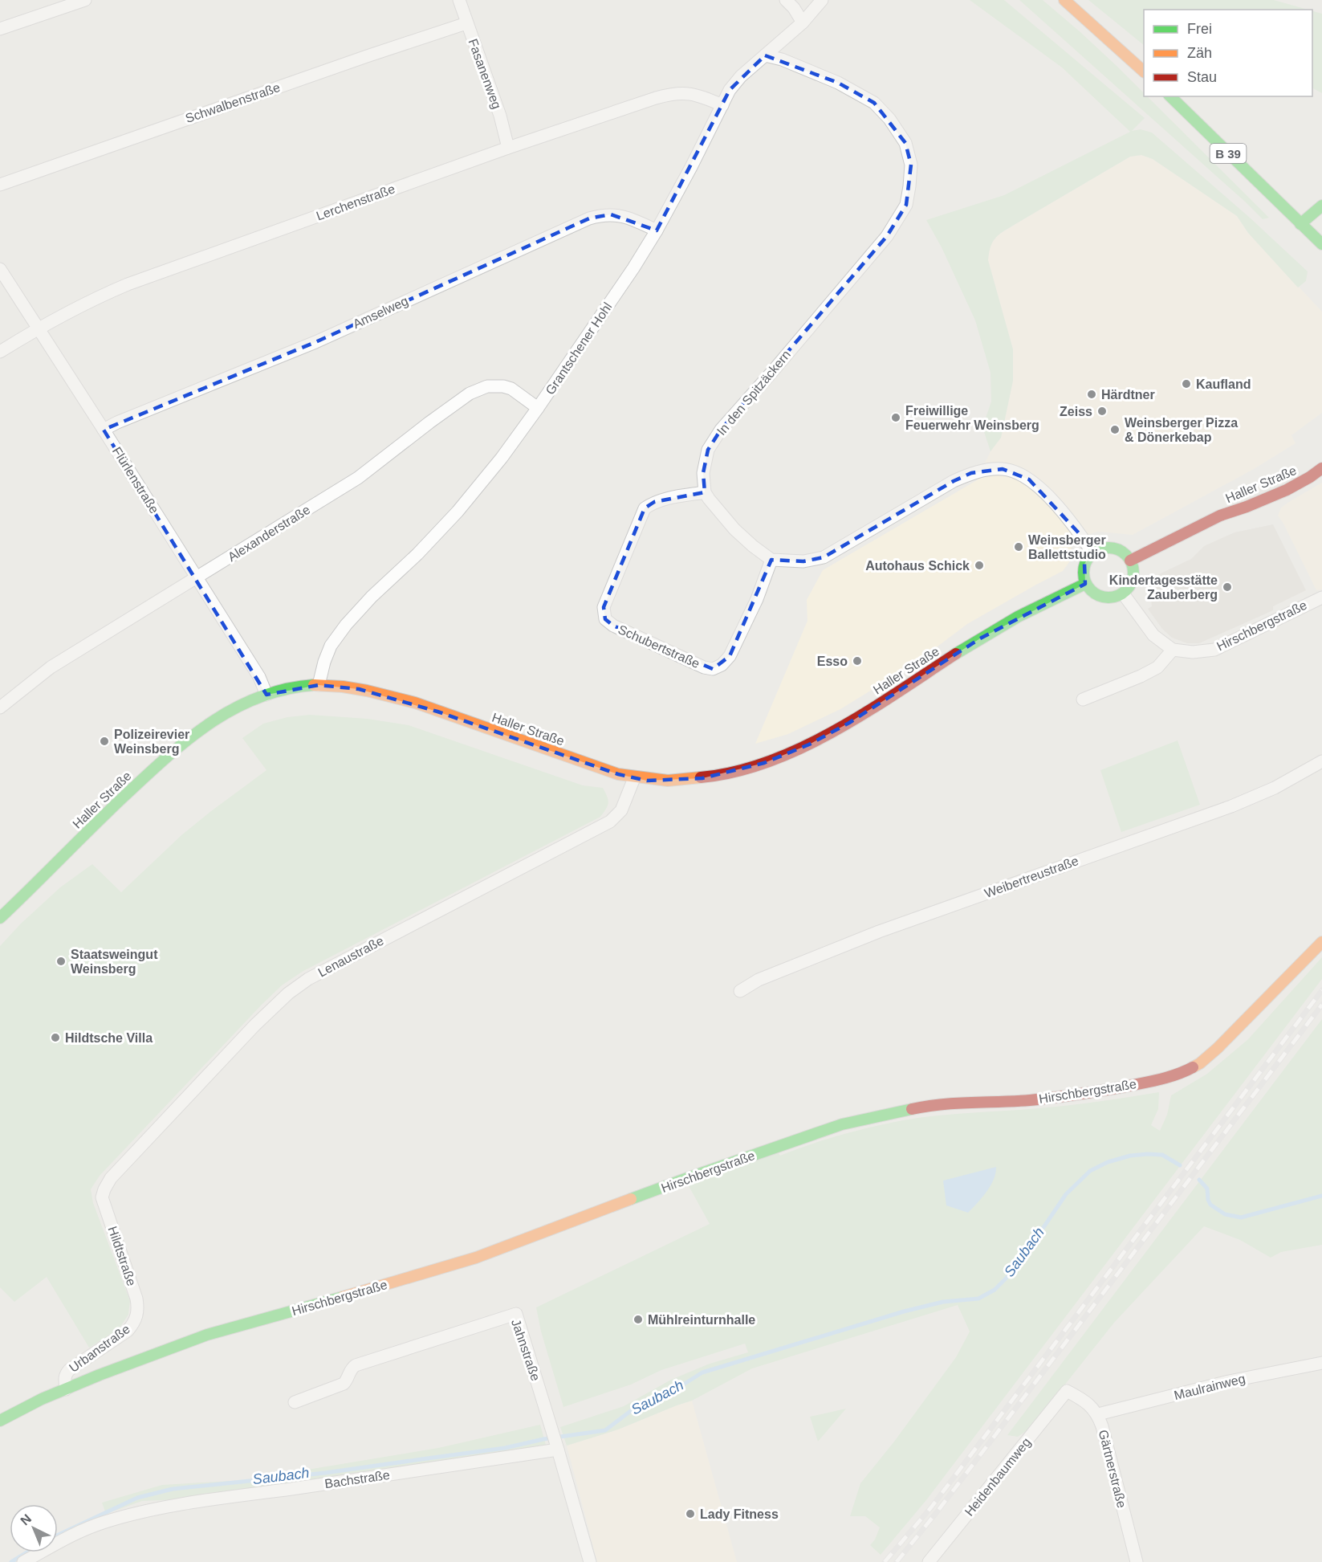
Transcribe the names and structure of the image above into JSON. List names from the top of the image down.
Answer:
{
  "streets": {
    "street": [
      "Fasanenweg",
      "Schwalbenstraße",
      "B 39",
      "Lerchenstraße",
      "Amselweg",
      "Grantschener Hohl",
      "In den Spitzäckern",
      "Flürlenstraße",
      "Haller Straße",
      "Alexanderstraße",
      "Hirschbergstraße",
      "Schubertstraße",
      "Weibertreustraße",
      "Lenaustraße",
      "Hildtstraße",
      "Urbanstraße",
      "Jahnstraße",
      "Maulrainweg",
      "Gärtnerstraße",
      "Heidenbaumweg",
      "Bachstraße"
    ]
  },
  "crossings": [
    ["Fasanenweg", "Schwalbenstraße"],
    ["Fasanenweg", "Lerchenstraße"],
    ["Lerchenstraße", "Grantschener Hohl"],
    ["Lerchenstraße", "Flürlenstraße"],
    ["Amselweg", "Grantschener Hohl"],
    ["Amselweg", "Flürlenstraße"],
    ["Grantschener Hohl", "In den Spitzäckern"],
    ["Grantschener Hohl", "Haller Straße"],
    ["Grantschener Hohl", "Alexanderstraße"],
    ["In den Spitzäckern", "Schubertstraße"],
    ["Flürlenstraße", "Haller Straße"],
    ["Flürlenstraße", "Alexanderstraße"],
    ["Haller Straße", "Lenaustraße"],
    ["Hirschbergstraße", "Urbanstraße"],
    ["Lenaustraße", "Hildtstraße"],
    ["Hildtstraße", "Urbanstraße"],
    ["Jahnstraße", "Bachstraße"],
    ["Maulrainweg", "Gärtnerstraße"],
    ["Gärtnerstraße", "Heidenbaumweg"]
  ],
  "water": ["Saubach"],
  "places": [
    "Kaufland",
    "Härdtner",
    "Zeiss",
    "Freiwillige Feuerwehr Weinsberg",
    "Weinsberger Pizza & Dönerkebap",
    "Weinsberger Ballettstudio",
    "Autohaus Schick",
    "Kindertagesstätte Zauberberg",
    "Esso",
    "Polizeirevier Weinsberg",
    "Staatsweingut Weinsberg",
    "Hildtsche Villa",
    "Mühlreinturnhalle",
    "Lady Fitness"
  ],
  "legend": ["Frei", "Zäh", "Stau"],
  "north": "top left"
}
